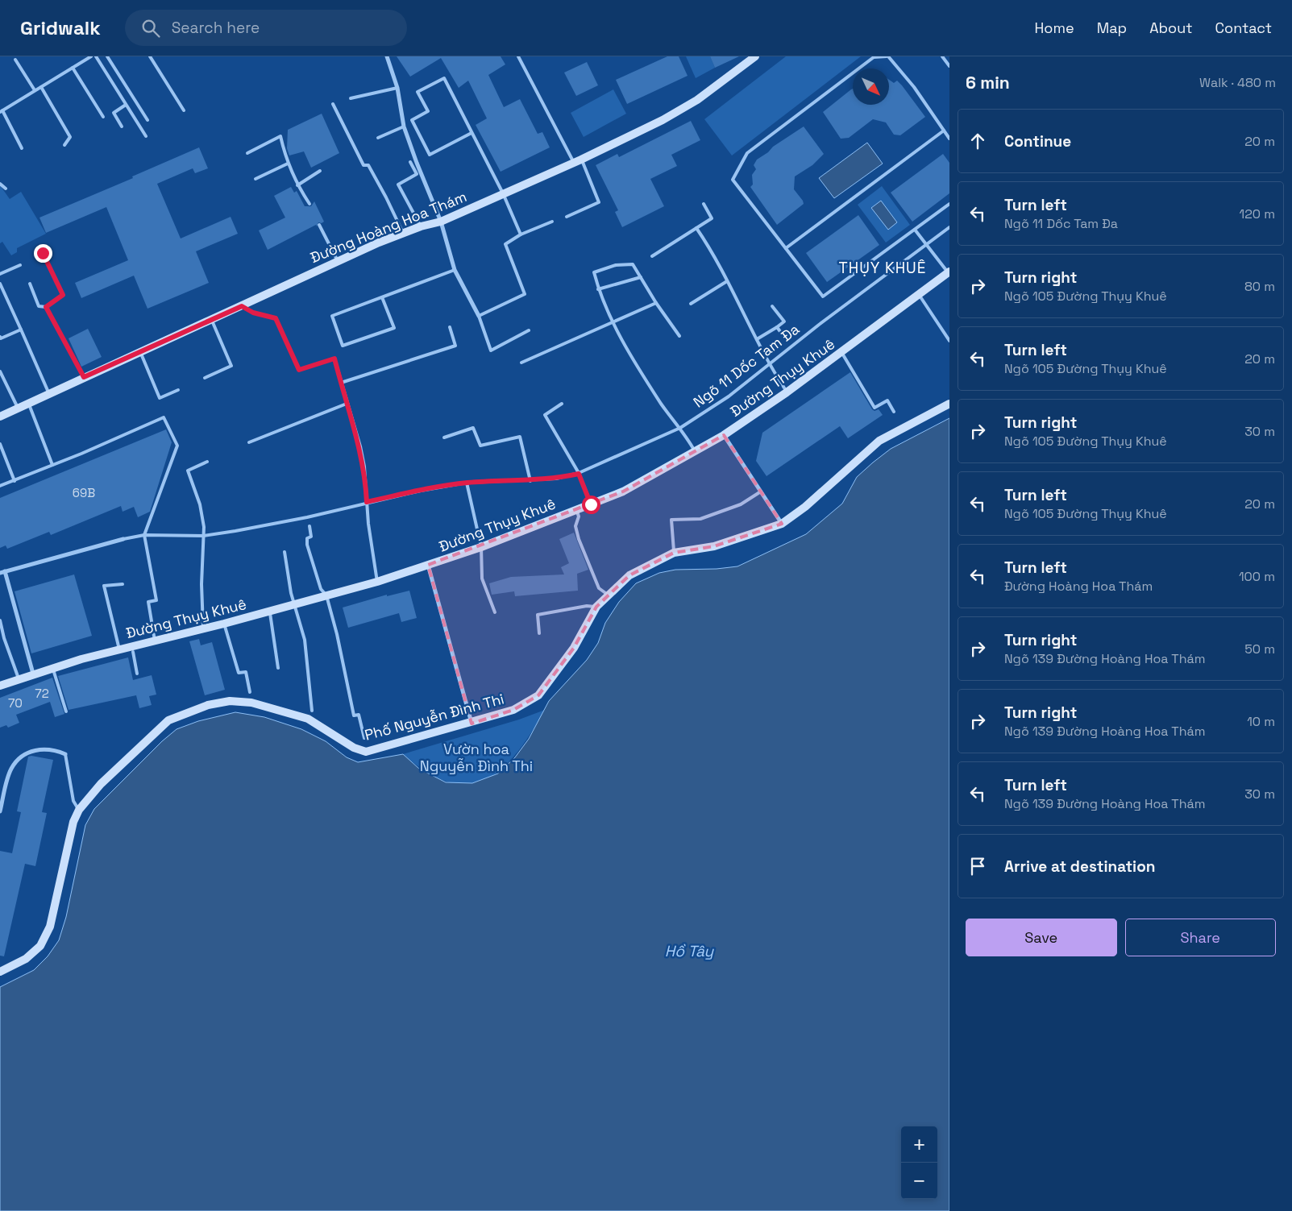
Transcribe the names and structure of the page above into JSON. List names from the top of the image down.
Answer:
{
  "streets": {
    "main road": ["Đường Hoàng Hoa Thám", "Đường Thụy Khuê", "Phố Nguyễn Đình Thi"],
    "lane": ["Ngõ 11 Dốc Tam Đa"]
  },
  "districts": ["THỤY KHUÊ"],
  "water": ["Hồ Tây"],
  "parks": ["Vườn hoa Nguyễn Đình Thi"],
  "house_numbers": ["69B", "72", "70"],
  "north": "bottom right",
  "page": {
    "header": "Gridwalk",
    "search": "Search here",
    "nav": [
      "Home",
      "Map",
      "About",
      "Contact"
    ],
    "heading": ["6 min", "Walk · 480 m"],
    "list": [
      ["Continue", "20 m"],
      ["Turn left", "Ngõ 11 Dốc Tam Đa", "120 m"],
      ["Turn right", "Ngõ 105 Đường Thụy Khuê", "80 m"],
      ["Turn left", "Ngõ 105 Đường Thụy Khuê", "20 m"],
      ["Turn right", "Ngõ 105 Đường Thụy Khuê", "30 m"],
      ["Turn left", "Ngõ 105 Đường Thụy Khuê", "20 m"],
      ["Turn left", "Đường Hoàng Hoa Thám", "100 m"],
      ["Turn right", "Ngõ 139 Đường Hoàng Hoa Thám", "50 m"],
      ["Turn right", "Ngõ 139 Đường Hoàng Hoa Thám", "10 m"],
      ["Turn left", "Ngõ 139 Đường Hoàng Hoa Thám", "30 m"],
      "Arrive at destination"
    ],
    "buttons": ["Save", "Share"],
    "map_buttons": ["+", "−"]
  }
}
